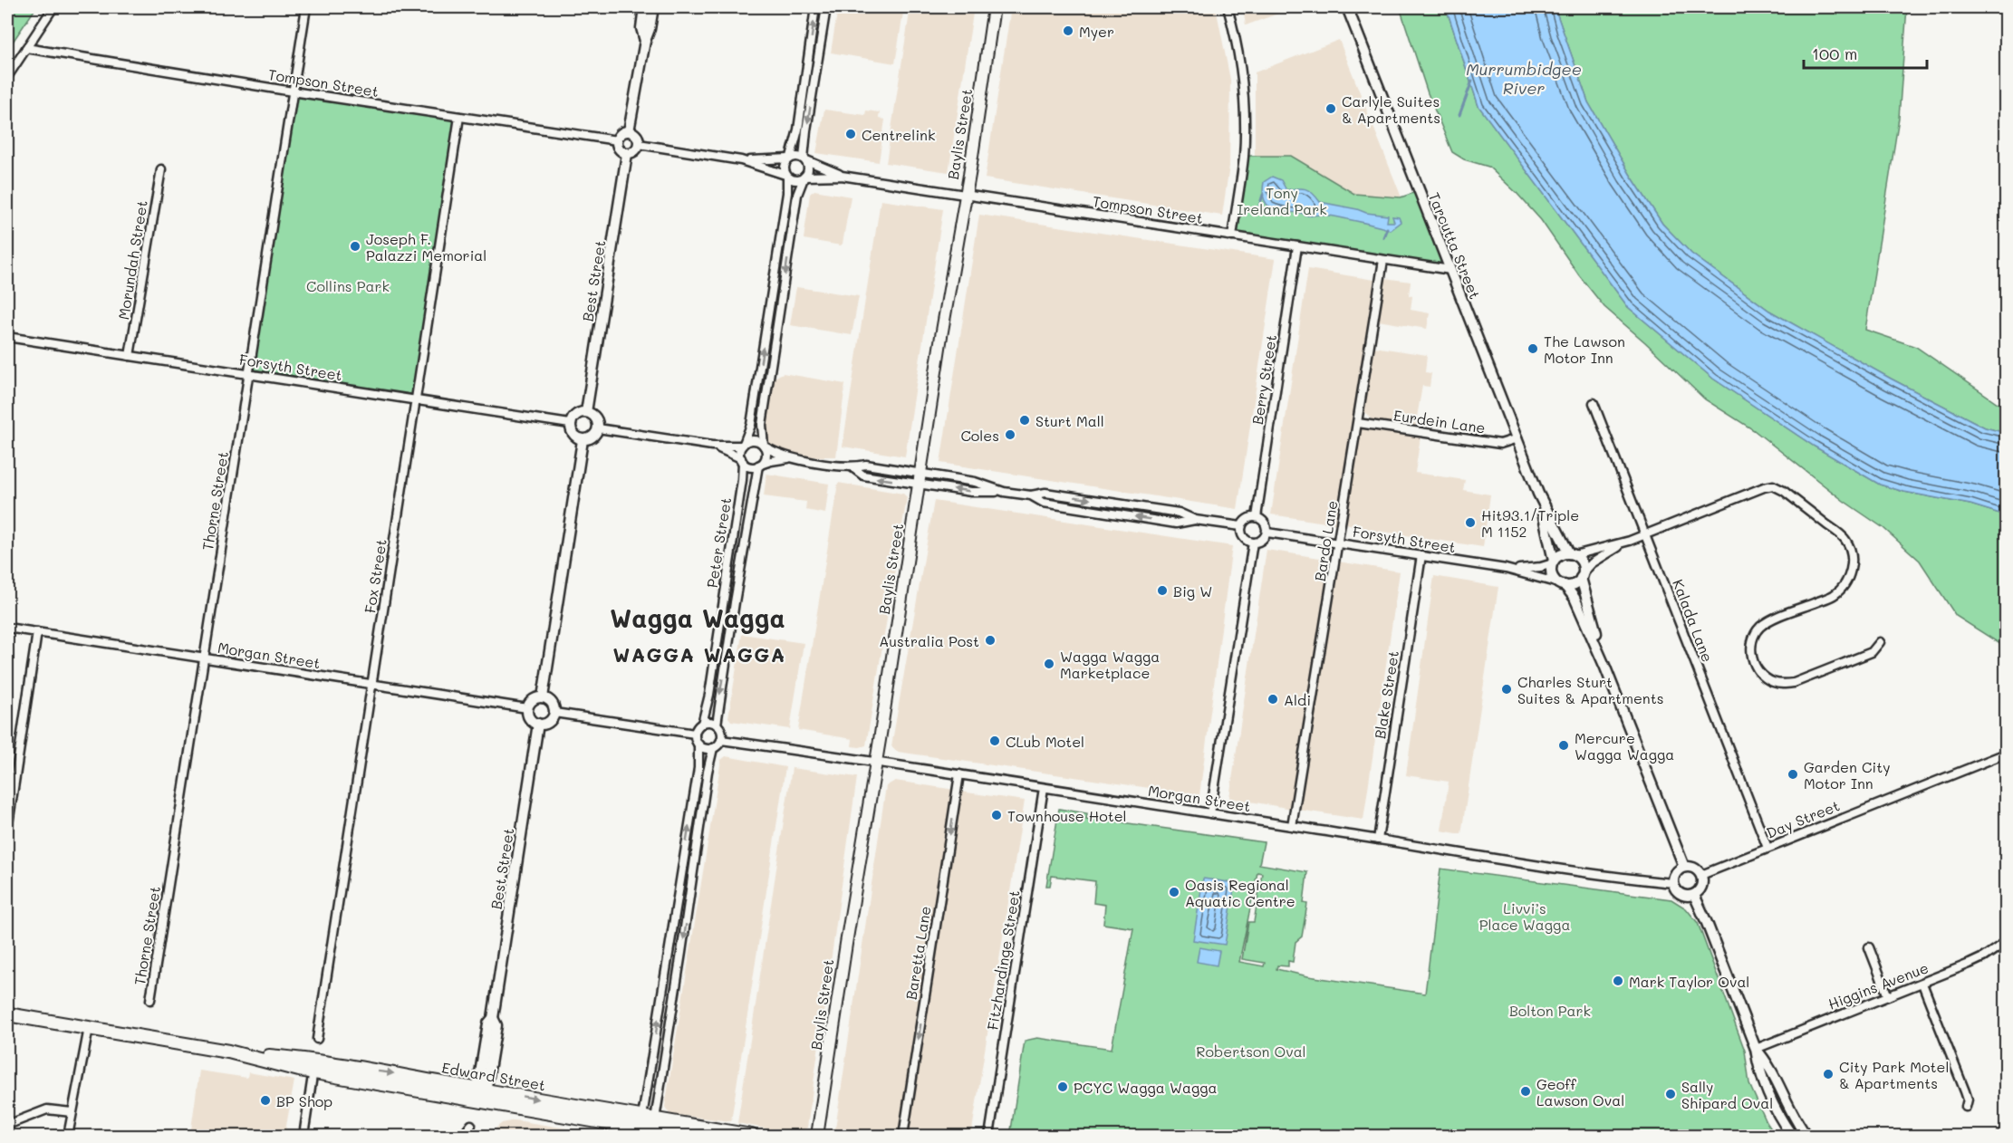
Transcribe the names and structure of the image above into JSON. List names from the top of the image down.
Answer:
{
  "streets": {
    "highway": ["Edward Street"],
    "main road": ["Baylis Street"],
    "street": [
      "Tompson Street",
      "Tarcutta Street",
      "Morundah Street",
      "Best Street",
      "Forsyth Street",
      "Berry Street",
      "Eurdein Lane",
      "Thorne Street",
      "Bardo Lane",
      "Peter Street",
      "Fox Street",
      "Kalada Lane",
      "Morgan Street",
      "Blake Street",
      "Day Street",
      "Baretta Lane",
      "Fitzhardinge Street",
      "Higgins Avenue"
    ]
  },
  "crossings": [
    ["Tompson Street", "Baylis Street"],
    ["Tompson Street", "Tarcutta Street"],
    ["Tompson Street", "Best Street"],
    ["Tompson Street", "Berry Street"],
    ["Tompson Street", "Thorne Street"],
    ["Tompson Street", "Bardo Lane"],
    ["Tompson Street", "Fox Street"],
    ["Baylis Street", "Morgan Street"],
    ["Tarcutta Street", "Forsyth Street"],
    ["Tarcutta Street", "Eurdein Lane"],
    ["Morundah Street", "Forsyth Street"],
    ["Best Street", "Forsyth Street"],
    ["Best Street", "Morgan Street"],
    ["Best Street", "Edward Street"],
    ["Forsyth Street", "Berry Street"],
    ["Forsyth Street", "Thorne Street"],
    ["Forsyth Street", "Bardo Lane"],
    ["Forsyth Street", "Fox Street"],
    ["Forsyth Street", "Blake Street"],
    ["Eurdein Lane", "Bardo Lane"],
    ["Thorne Street", "Morgan Street"],
    ["Bardo Lane", "Morgan Street"],
    ["Peter Street", "Morgan Street"],
    ["Fox Street", "Morgan Street"],
    ["Kalada Lane", "Day Street"],
    ["Morgan Street", "Blake Street"],
    ["Morgan Street", "Day Street"],
    ["Morgan Street", "Baretta Lane"],
    ["Morgan Street", "Fitzhardinge Street"]
  ],
  "one_way": ["Baretta Lane"],
  "districts": ["Wagga Wagga", "WAGGA WAGGA"],
  "water": ["Murrumbidgee River"],
  "parks": [
    "Tony Ireland Park",
    "Collins Park",
    "Livvi’s Place Wagga",
    "Bolton Park",
    "Robertson Oval"
  ],
  "places": [
    "Myer",
    "Carlyle Suites & Apartments",
    "Centrelink",
    "Joseph F. Palazzi Memorial",
    "The Lawson Motor Inn",
    "Sturt Mall",
    "Coles",
    "Hit93.1/Triple M 1152",
    "Big W",
    "Australia Post",
    "Wagga Wagga Marketplace",
    "Charles Sturt Suites & Apartments",
    "Aldi",
    "CLub Motel",
    "Mercure Wagga Wagga",
    "Garden City Motor Inn",
    "Townhouse Hotel",
    "Oasis Regional Aquatic Centre",
    "Mark Taylor Oval",
    "City Park Motel & Apartments",
    "PCYC Wagga Wagga",
    "Geoff Lawson Oval",
    "Sally Shipard Oval",
    "BP Shop"
  ],
  "scale_bar": "100 m"
}
